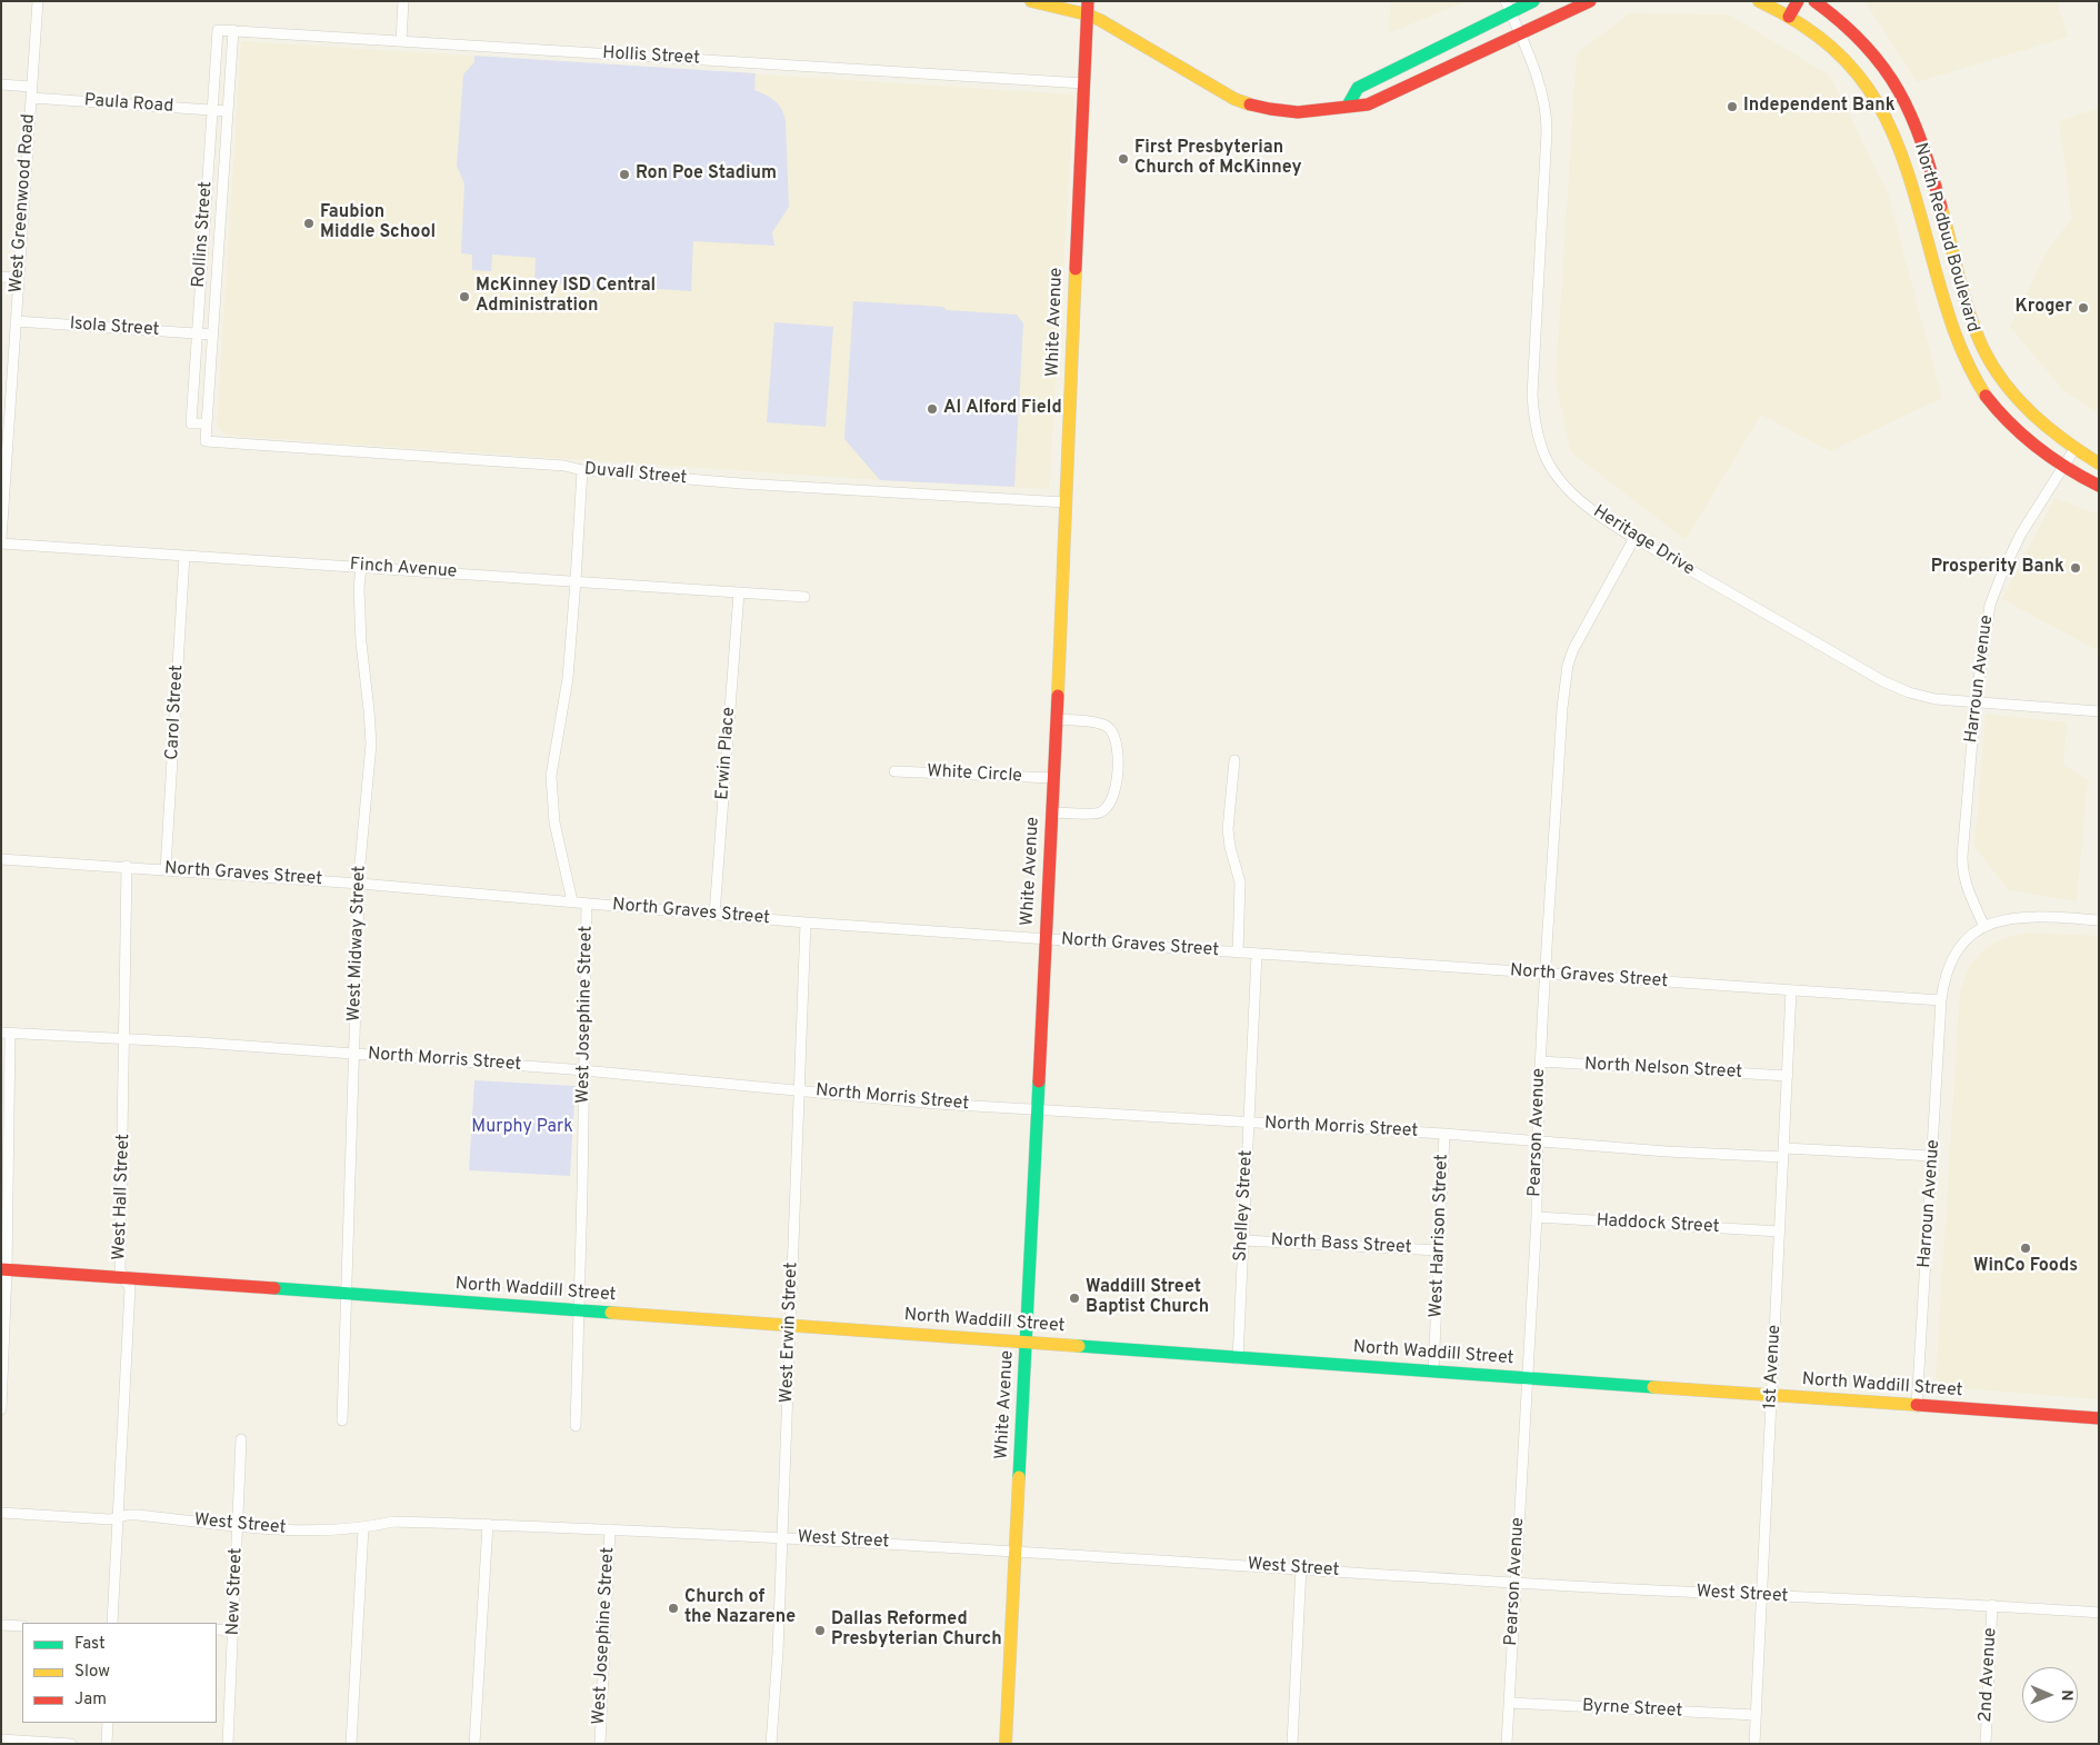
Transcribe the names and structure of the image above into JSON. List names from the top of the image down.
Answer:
{
  "streets": {
    "street": [
      "Hollis Street",
      "Paula Road",
      "West Greenwood Road",
      "Rollins Street",
      "North Redbud Boulevard",
      "White Avenue",
      "Isola Street",
      "Duvall Street",
      "Heritage Drive",
      "Finch Avenue",
      "Harroun Avenue",
      "Carol Street",
      "Erwin Place",
      "White Circle",
      "North Graves Street",
      "West Midway Street",
      "West Josephine Street",
      "North Morris Street",
      "North Nelson Street",
      "Pearson Avenue",
      "West Hall Street",
      "Shelley Street",
      "Haddock Street",
      "West Harrison Street",
      "North Bass Street",
      "North Waddill Street",
      "West Erwin Street",
      "1st Avenue",
      "West Street",
      "New Street",
      "2nd Avenue",
      "Byrne Street"
    ]
  },
  "crossings": [
    ["Hollis Street", "Rollins Street"],
    ["Hollis Street", "White Avenue"],
    ["Paula Road", "West Greenwood Road"],
    ["Paula Road", "Rollins Street"],
    ["West Greenwood Road", "Isola Street"],
    ["Rollins Street", "Isola Street"],
    ["Rollins Street", "Duvall Street"],
    ["North Redbud Boulevard", "Harroun Avenue"],
    ["White Avenue", "Duvall Street"],
    ["White Avenue", "White Circle"],
    ["White Avenue", "North Graves Street"],
    ["White Avenue", "North Morris Street"],
    ["White Avenue", "North Waddill Street"],
    ["White Avenue", "West Street"],
    ["Duvall Street", "West Josephine Street"],
    ["Heritage Drive", "Harroun Avenue"],
    ["Heritage Drive", "Pearson Avenue"],
    ["Finch Avenue", "Carol Street"],
    ["Finch Avenue", "Erwin Place"],
    ["Finch Avenue", "West Midway Street"],
    ["Finch Avenue", "West Josephine Street"],
    ["Harroun Avenue", "North Graves Street"],
    ["Harroun Avenue", "North Morris Street"],
    ["Harroun Avenue", "North Waddill Street"],
    ["Carol Street", "North Graves Street"],
    ["Erwin Place", "North Graves Street"],
    ["North Graves Street", "West Midway Street"],
    ["North Graves Street", "West Josephine Street"],
    ["North Graves Street", "Pearson Avenue"],
    ["North Graves Street", "West Hall Street"],
    ["North Graves Street", "Shelley Street"],
    ["North Graves Street", "West Erwin Street"],
    ["North Graves Street", "1st Avenue"],
    ["West Midway Street", "North Morris Street"],
    ["West Midway Street", "North Waddill Street"],
    ["West Josephine Street", "North Morris Street"],
    ["West Josephine Street", "North Waddill Street"],
    ["West Josephine Street", "West Street"],
    ["North Morris Street", "Pearson Avenue"],
    ["North Morris Street", "West Hall Street"],
    ["North Morris Street", "Shelley Street"],
    ["North Morris Street", "West Harrison Street"],
    ["North Morris Street", "West Erwin Street"],
    ["North Morris Street", "1st Avenue"],
    ["North Nelson Street", "Pearson Avenue"],
    ["North Nelson Street", "1st Avenue"],
    ["Pearson Avenue", "Haddock Street"],
    ["Pearson Avenue", "North Waddill Street"],
    ["Pearson Avenue", "West Street"],
    ["Pearson Avenue", "Byrne Street"],
    ["West Hall Street", "North Waddill Street"],
    ["West Hall Street", "West Street"],
    ["Shelley Street", "North Bass Street"],
    ["Shelley Street", "North Waddill Street"],
    ["Haddock Street", "1st Avenue"],
    ["West Harrison Street", "North Bass Street"],
    ["West Harrison Street", "North Waddill Street"],
    ["North Waddill Street", "West Erwin Street"],
    ["North Waddill Street", "1st Avenue"],
    ["West Erwin Street", "West Street"],
    ["1st Avenue", "West Street"],
    ["1st Avenue", "Byrne Street"],
    ["West Street", "New Street"],
    ["West Street", "2nd Avenue"]
  ],
  "parks": ["Murphy Park"],
  "places": [
    "Independent Bank",
    "First Presbyterian Church of McKinney",
    "Ron Poe Stadium",
    "Faubion Middle School",
    "McKinney ISD Central Administration",
    "Kroger",
    "Al Alford Field",
    "Prosperity Bank",
    "WinCo Foods",
    "Waddill Street Baptist Church",
    "Church of the Nazarene",
    "Dallas Reformed Presbyterian Church"
  ],
  "legend": ["Fast", "Slow", "Jam"],
  "north": "right"
}
